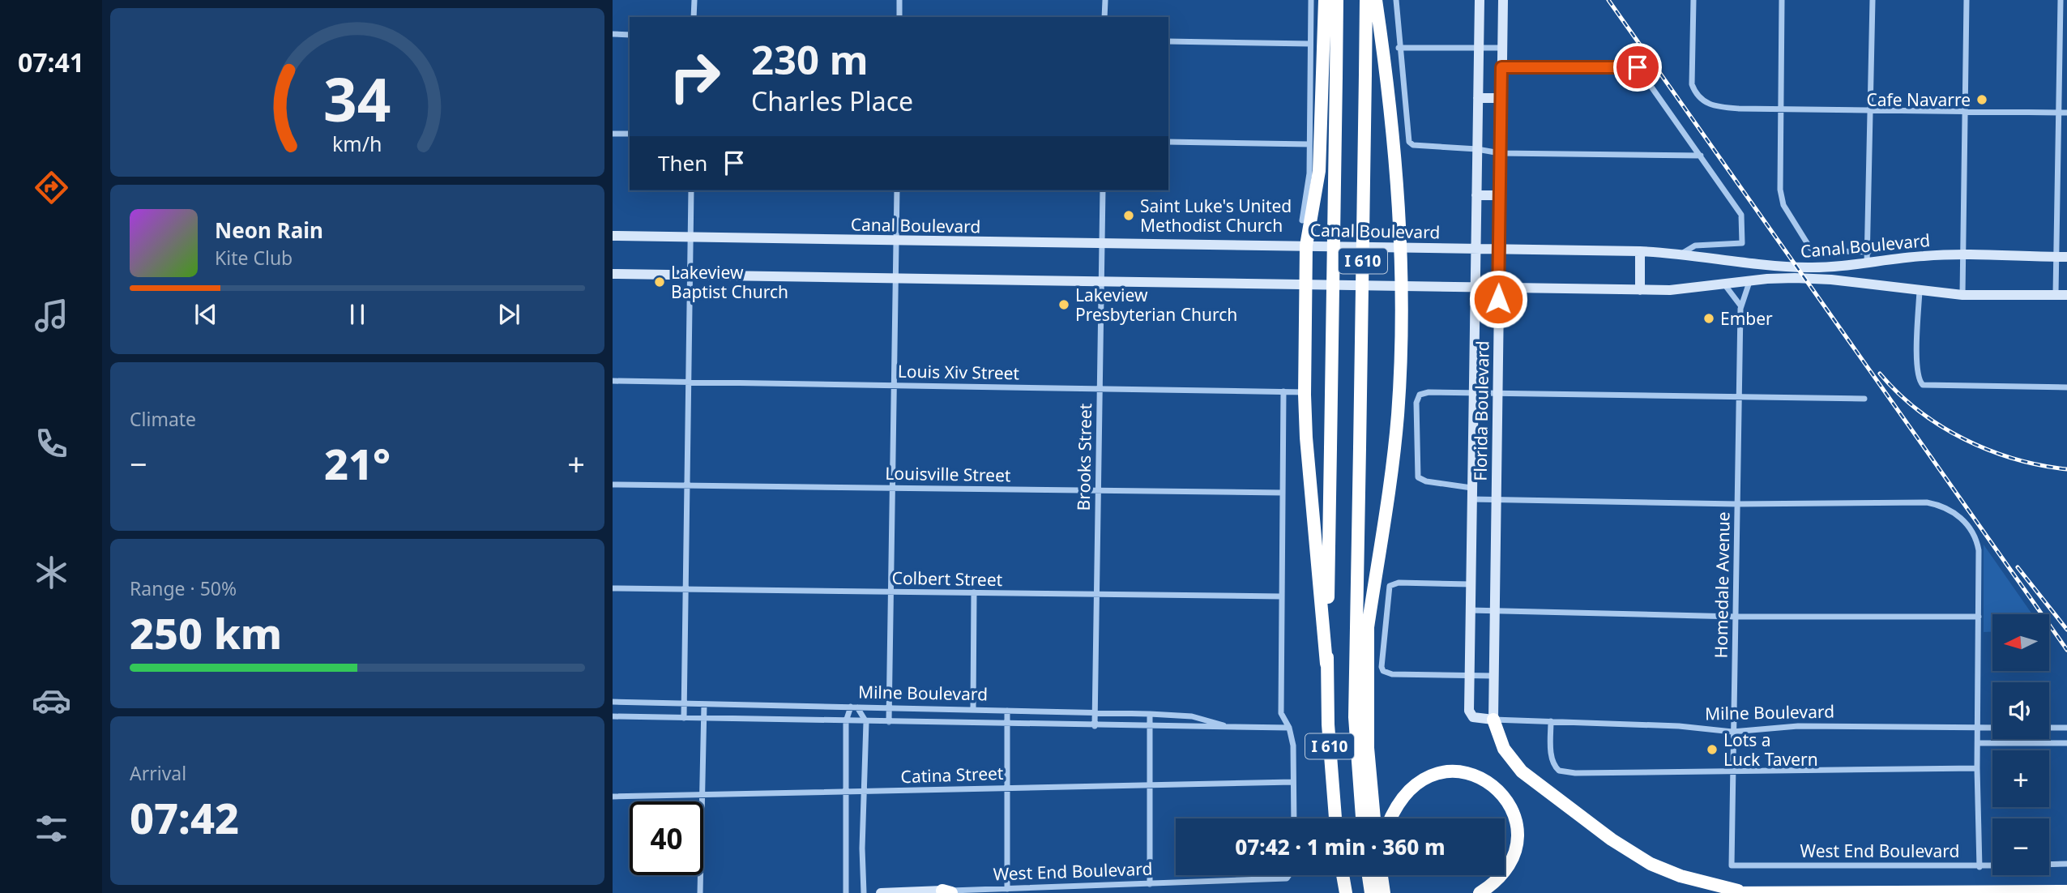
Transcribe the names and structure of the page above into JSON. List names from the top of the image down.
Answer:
{
  "streets": {
    "highway": ["I 610"],
    "main road": [
      "Canal Boulevard",
      "Florida Boulevard",
      "Milne Boulevard",
      "West End Boulevard"
    ],
    "street": [
      "Louis Xiv Street",
      "Brooks Street",
      "Louisville Street",
      "Colbert Street",
      "Homedale Avenue",
      "Catina Street"
    ]
  },
  "crossings": [
    ["Canal Boulevard", "Florida Boulevard"],
    ["Canal Boulevard", "Brooks Street"],
    ["Canal Boulevard", "Homedale Avenue"],
    ["Louis Xiv Street", "Brooks Street"],
    ["Florida Boulevard", "Milne Boulevard"],
    ["Brooks Street", "Louisville Street"],
    ["Brooks Street", "Colbert Street"],
    ["Brooks Street", "Milne Boulevard"],
    ["Homedale Avenue", "Milne Boulevard"],
    ["Homedale Avenue", "West End Boulevard"]
  ],
  "places": [
    "Cafe Navarre",
    "Saint Luke's United Methodist Church",
    "Lakeview Baptist Church",
    "Lakeview Presbyterian Church",
    "Ember",
    "Lots a Luck Tavern"
  ],
  "north": "left",
  "page": {
    "tabs": "07:41",
    "turn": ["230 m", "Charles Place"],
    "then": "Then",
    "song": ["Neon Rain", "Kite Club"],
    "tile": [
      "Climate",
      ["Range · 50%", "250 km"],
      ["Arrival", "07:42"]
    ],
    "heat": ["−", "21°", "+"],
    "map_buttons": ["+", "−"],
    "limit": "40",
    "trip": "07:42 · 1 min · 360 m",
    "gauge": ["34", "km/h"]
  }
}
